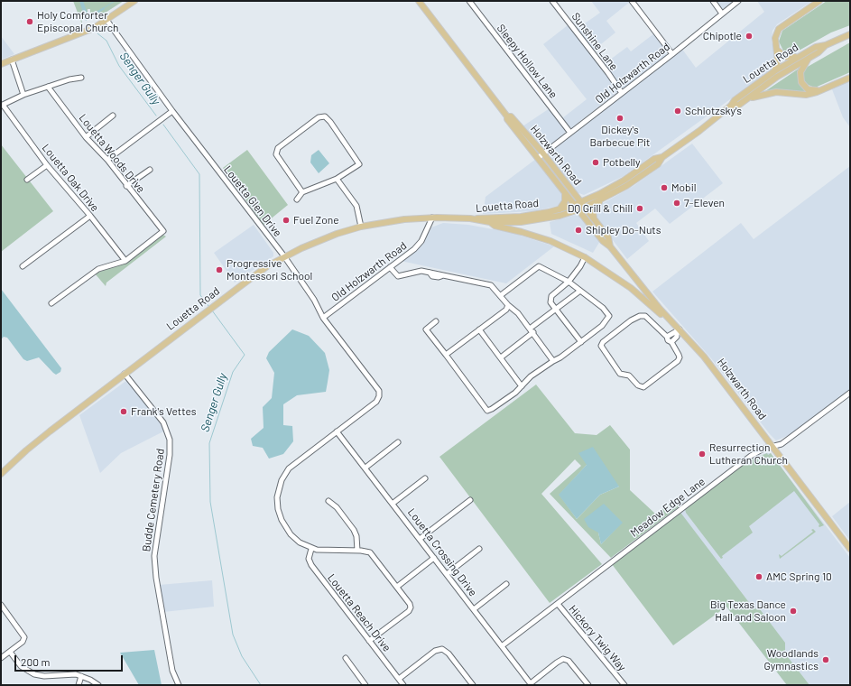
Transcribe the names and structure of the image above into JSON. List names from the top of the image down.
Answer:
{
  "streets": {
    "main road": ["Louetta Road", "Holzwarth Road"],
    "street": [
      "Sunshine Lane",
      "Sleepy Hollow Lane",
      "Old Holzwarth Road",
      "Louetta Woods Drive",
      "Louetta Oak Drive",
      "Louetta Glen Drive",
      "Budde Cemetery Road",
      "Meadow Edge Lane",
      "Louetta Crossing Drive",
      "Louetta Reach Drive",
      "Hickory Twig Way"
    ]
  },
  "crossings": [
    ["Sunshine Lane", "Old Holzwarth Road"],
    ["Sleepy Hollow Lane", "Old Holzwarth Road"],
    ["Louetta Road", "Old Holzwarth Road"],
    ["Louetta Road", "Holzwarth Road"],
    ["Louetta Road", "Louetta Glen Drive"],
    ["Louetta Road", "Budde Cemetery Road"],
    ["Old Holzwarth Road", "Holzwarth Road"],
    ["Old Holzwarth Road", "Louetta Glen Drive"],
    ["Louetta Woods Drive", "Louetta Oak Drive"],
    ["Holzwarth Road", "Meadow Edge Lane"],
    ["Louetta Glen Drive", "Louetta Crossing Drive"],
    ["Meadow Edge Lane", "Louetta Crossing Drive"],
    ["Meadow Edge Lane", "Hickory Twig Way"]
  ],
  "water": ["Senger Gully"],
  "places": [
    "Holy Comforter Episcopal Church",
    "Chipotle",
    "Schlotzsky's",
    "Dickey's Barbecue Pit",
    "Potbelly",
    "Mobil",
    "7-Eleven",
    "DQ Grill & Chill",
    "Fuel Zone",
    "Shipley Do-Nuts",
    "Progressive Montessori School",
    "Frank's Vettes",
    "Resurrection Lutheran Church",
    "AMC Spring 10",
    "Big Texas Dance Hall and Saloon",
    "Woodlands Gymnastics"
  ],
  "scale_bar": "200 m"
}
